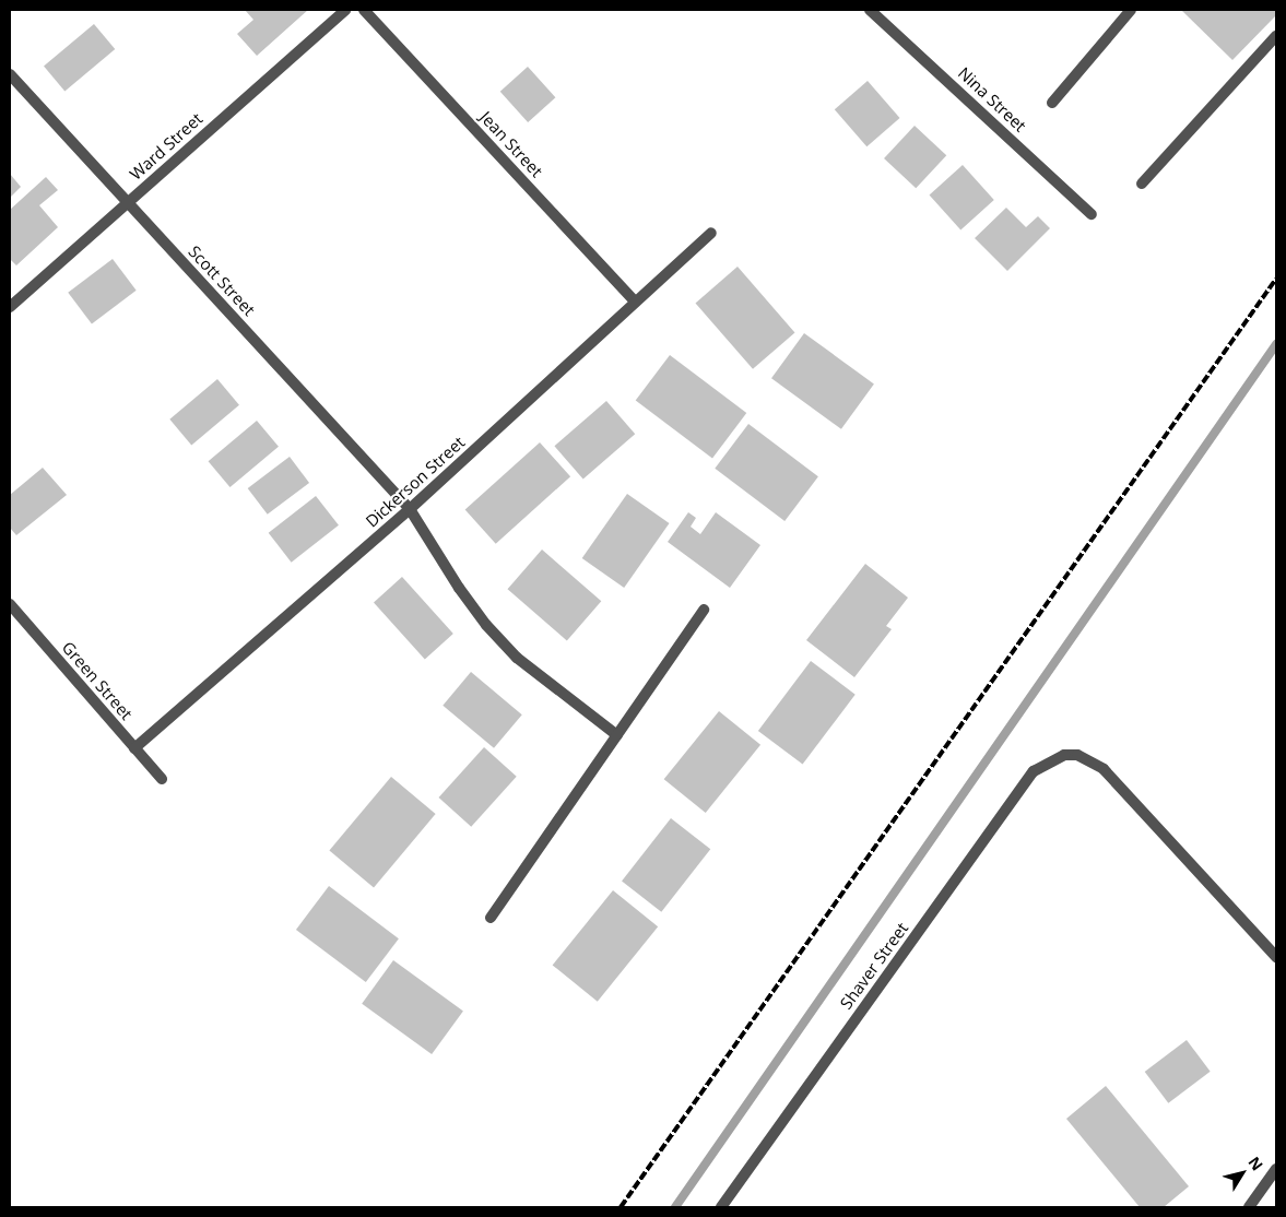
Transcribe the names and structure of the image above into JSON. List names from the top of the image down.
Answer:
{
  "streets": {
    "street": [
      "Nina Street",
      "Jean Street",
      "Ward Street",
      "Scott Street",
      "Dickerson Street",
      "Green Street",
      "Shaver Street"
    ]
  },
  "crossings": [
    ["Jean Street", "Dickerson Street"],
    ["Ward Street", "Scott Street"],
    ["Scott Street", "Dickerson Street"],
    ["Dickerson Street", "Green Street"]
  ],
  "north": "top right"
}
